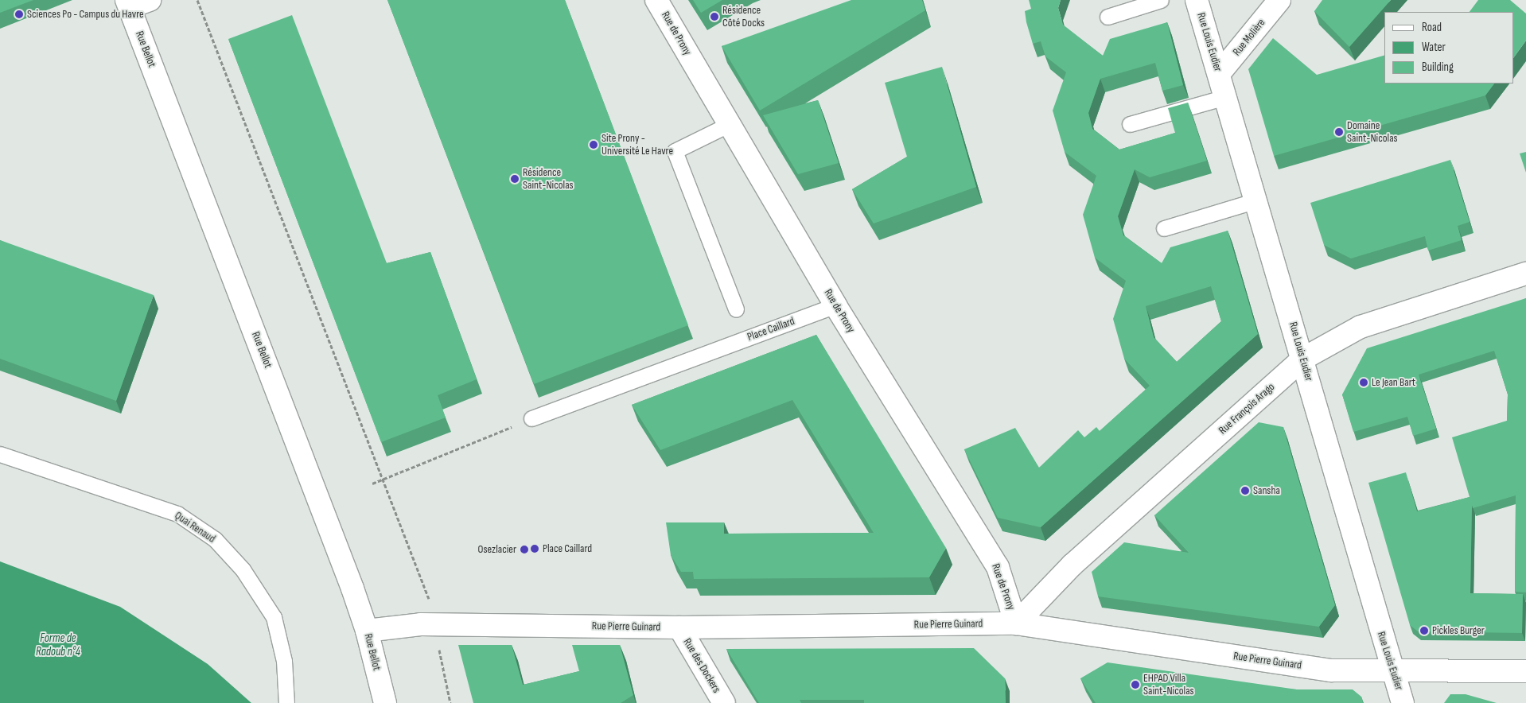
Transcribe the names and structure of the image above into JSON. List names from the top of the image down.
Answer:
{
  "streets": {
    "street": [
      "Rue de Prony",
      "Rue Molière",
      "Rue Louis Eudier",
      "Rue Bellot",
      "Rue François Arago",
      "Rue Pierre Guinard",
      "Rue des Dockers"
    ],
    "lane": ["Place Caillard", "Quai Renaud"]
  },
  "crossings": [
    ["Rue de Prony", "Place Caillard"],
    ["Rue de Prony", "Rue François Arago"],
    ["Rue de Prony", "Rue Pierre Guinard"],
    ["Rue Molière", "Rue Louis Eudier"],
    ["Rue Louis Eudier", "Rue François Arago"],
    ["Rue Louis Eudier", "Rue Pierre Guinard"],
    ["Rue Bellot", "Rue Pierre Guinard"],
    ["Rue François Arago", "Rue Pierre Guinard"],
    ["Rue Pierre Guinard", "Rue des Dockers"]
  ],
  "water": ["Forme de Radoub n°4"],
  "places": [
    "Sciences Po - Campus du Havre",
    "Résidence Côté Docks",
    "Domaine Saint-Nicolas",
    "Site Prony - Université Le Havre",
    "Résidence Saint-Nicolas",
    "Le Jean Bart",
    "Sansha",
    "Place Caillard",
    "Osezlacier",
    "Pickles Burger",
    "EHPAD Villa Saint-Nicolas"
  ],
  "legend": ["Road", "Water", "Building"]
}
